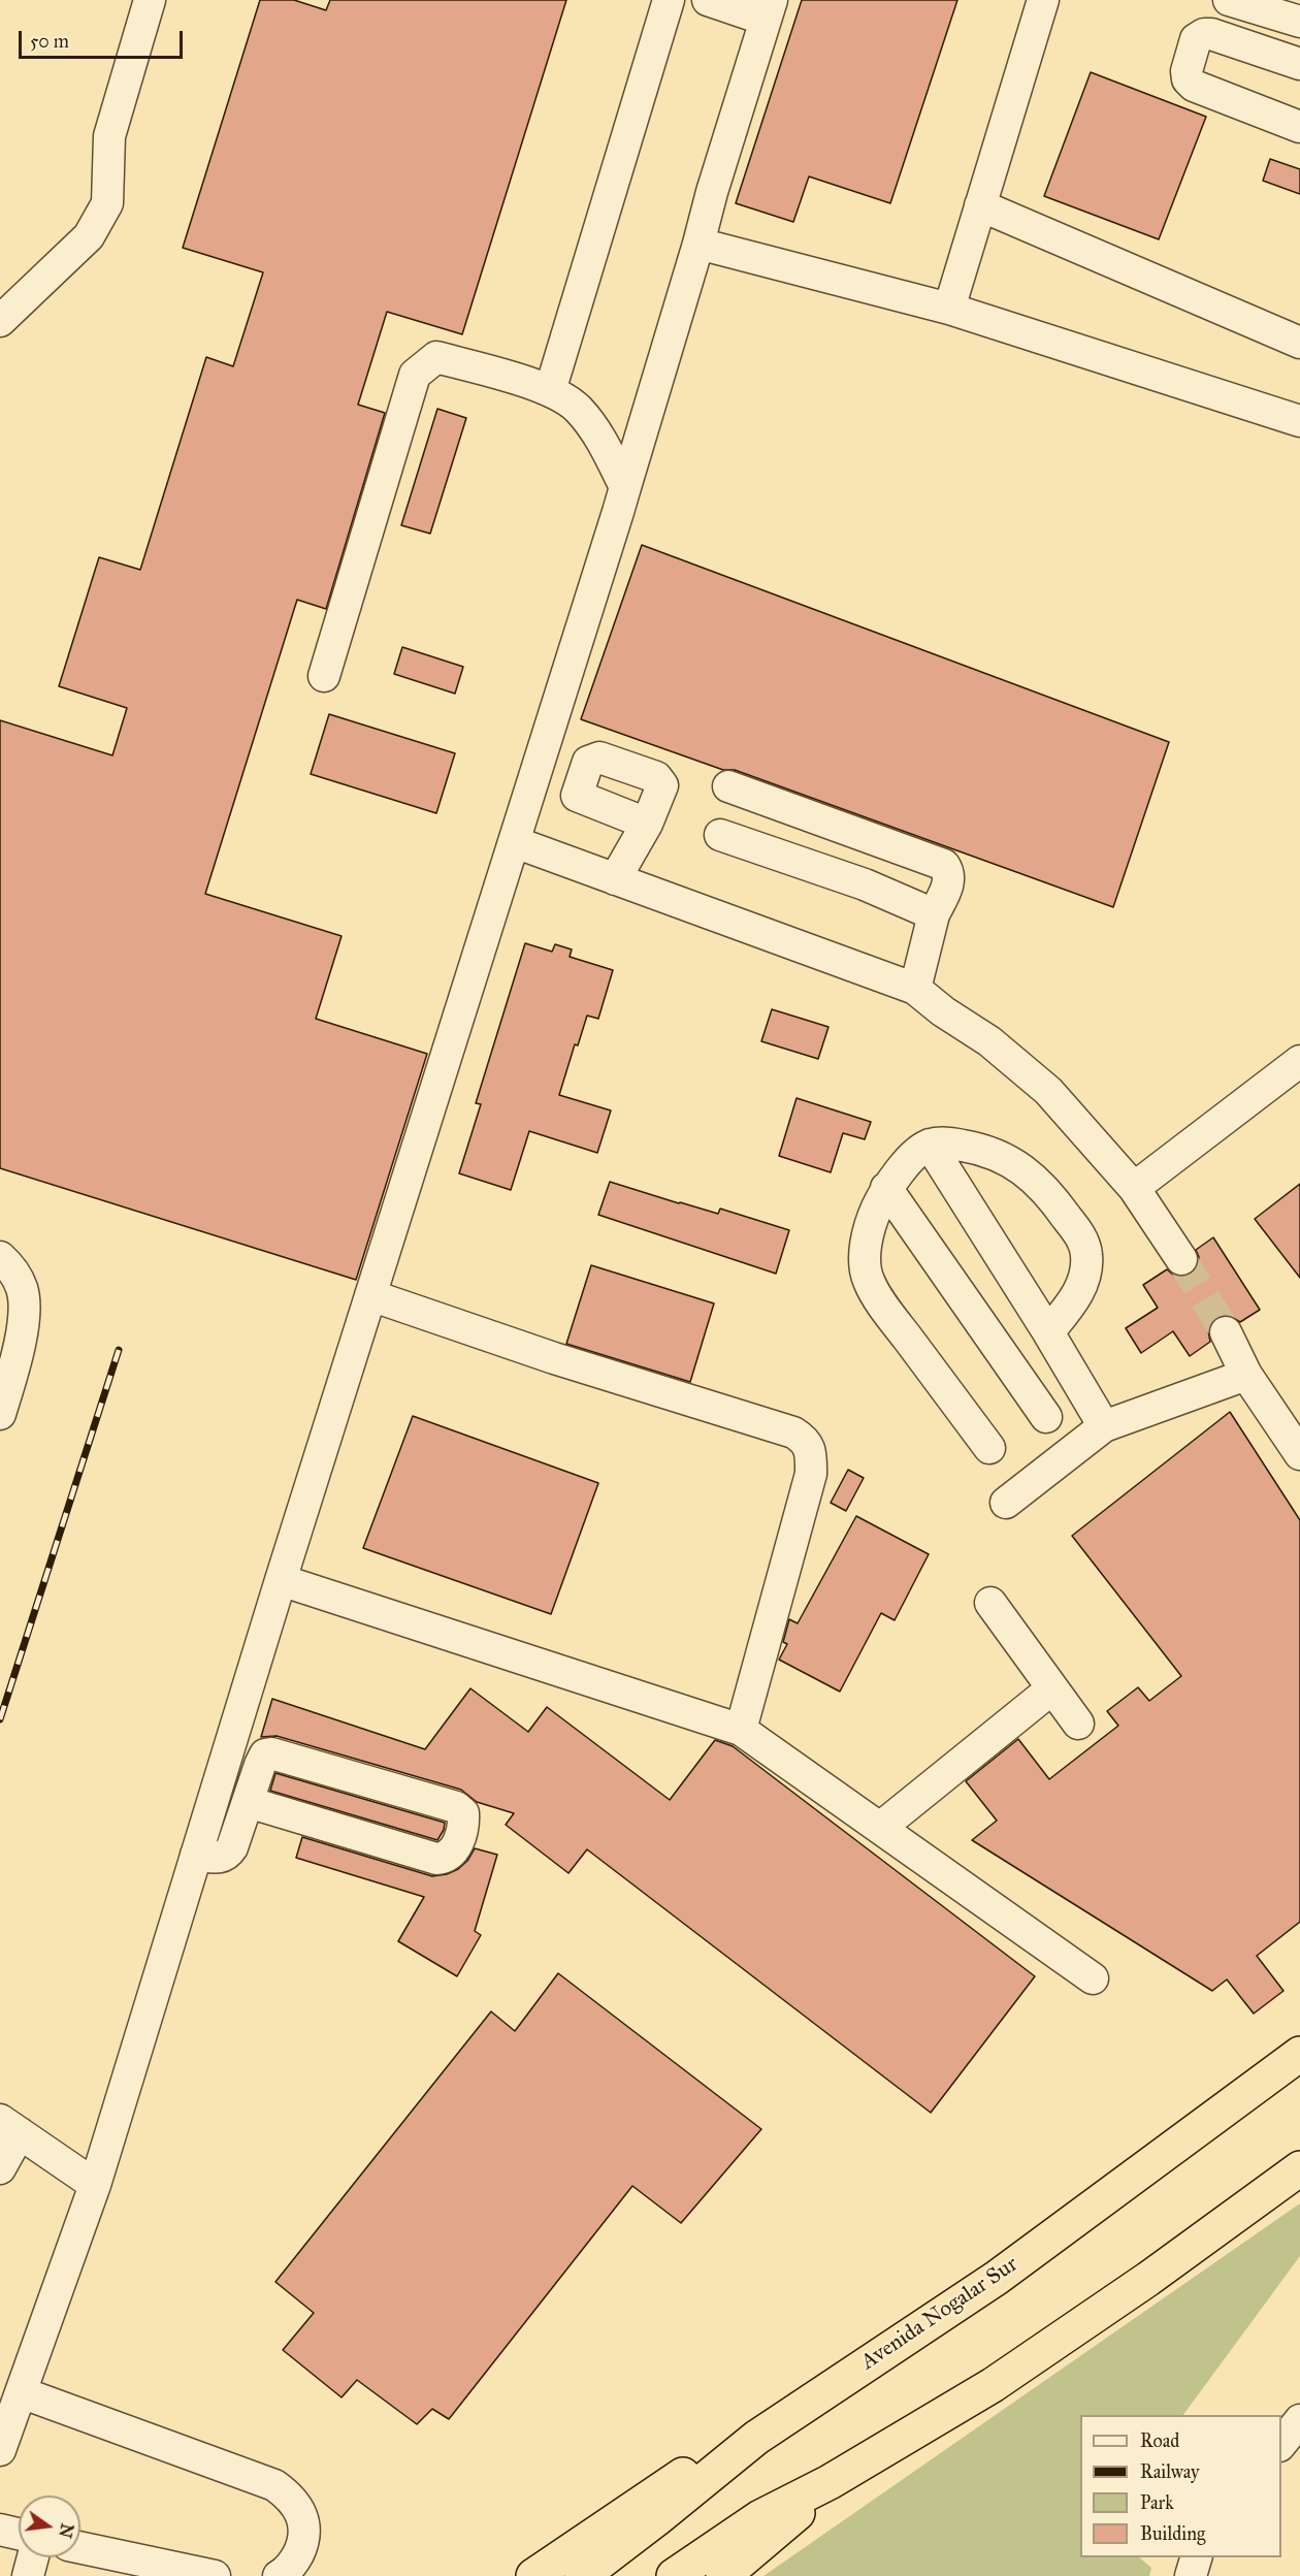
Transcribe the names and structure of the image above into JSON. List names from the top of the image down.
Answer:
{
  "streets": {
    "highway": ["Avenida Nogalar Sur"]
  },
  "legend": [
    "Road",
    "Railway",
    "Park",
    "Building"
  ],
  "scale_bar": "50 m",
  "north": "right"
}
